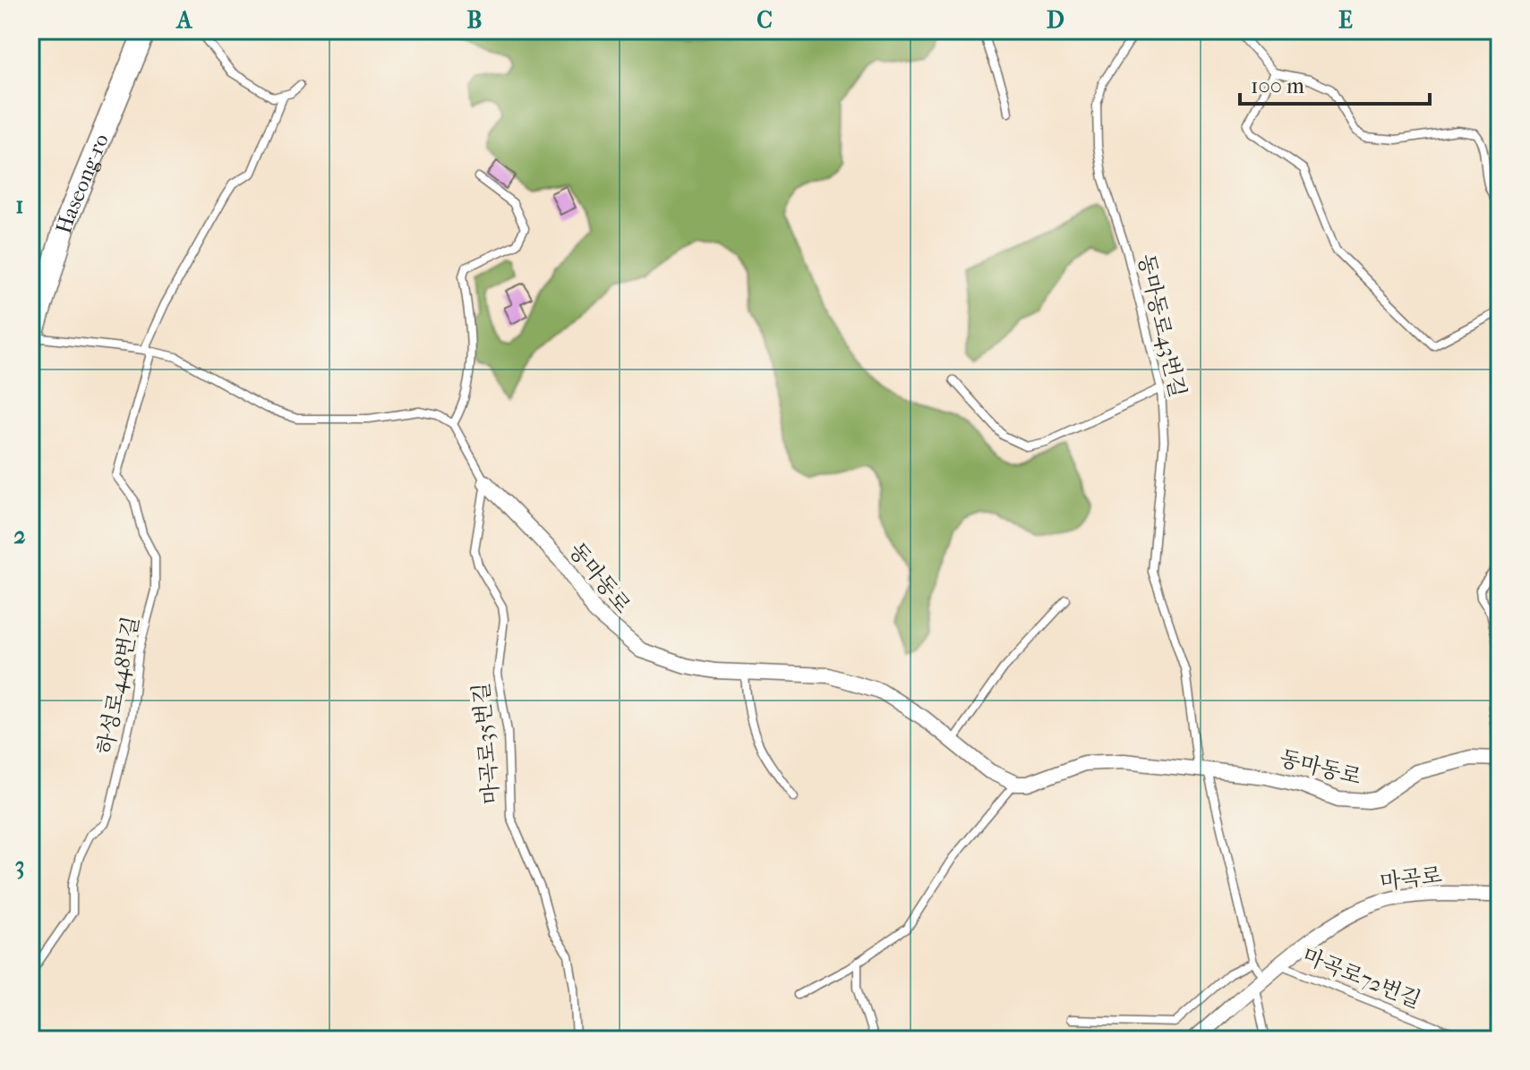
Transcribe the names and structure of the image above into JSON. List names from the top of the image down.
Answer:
{
  "streets": {
    "street": ["Haseong-ro", "동마동로", "마곡로"],
    "lane": [
      "동마동로43번길",
      "하성로448번길",
      "마곡로35번길",
      "마곡로72번길"
    ]
  },
  "crossings": [
    ["동마동로43번길", "동마동로"],
    ["동마동로", "마곡로35번길"],
    ["마곡로", "마곡로72번길"]
  ],
  "scale_bar": "100 m",
  "grid": {
    "columns": [
      "A",
      "B",
      "C",
      "D",
      "E"
    ],
    "rows": ["1", "2", "3"]
  }
}
